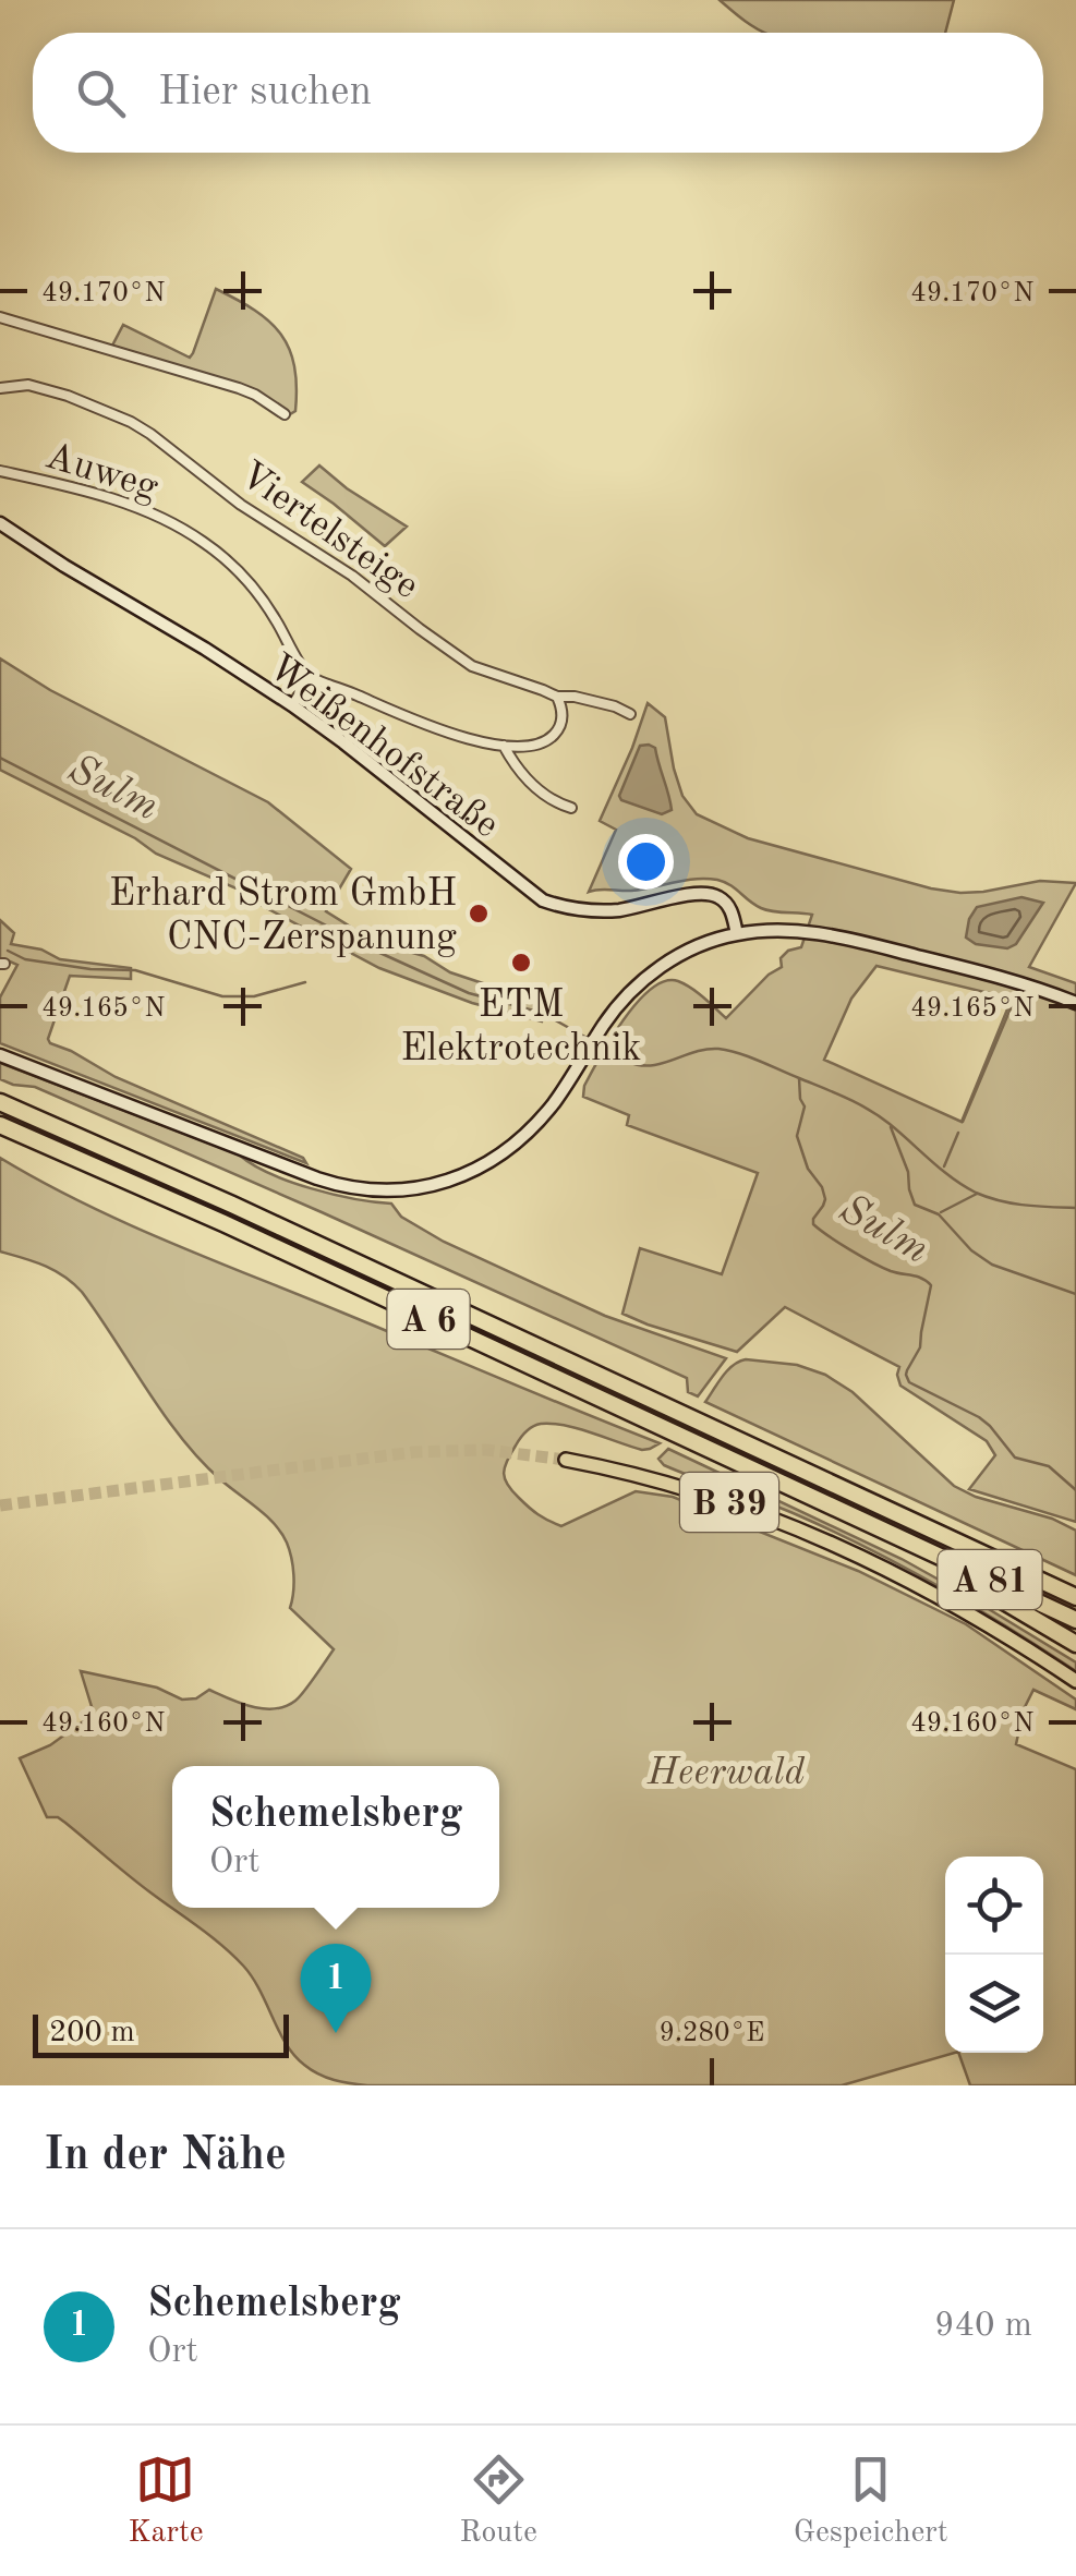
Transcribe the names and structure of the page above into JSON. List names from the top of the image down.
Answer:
{
  "streets": {
    "highway": ["A 6", "A 81"],
    "main road": ["B 39"],
    "street": ["Auweg", "Viertelsteige", "Weißenhofstraße"]
  },
  "crossings": [
    ["A 6", "A 81"]
  ],
  "water": ["Sulm"],
  "parks": ["Heerwald"],
  "places": ["Erhard Strom GmbH CNC-Zerspanung", "ETM Elektrotechnik"],
  "scale_bar": "200 m",
  "page": {
    "search": "Hier suchen",
    "popup": ["Schemelsberg", "Ort"],
    "pins": "1",
    "scale": "200 m",
    "heading": "In der Nähe",
    "list": [
      {
        "mark": "1",
        "name": "Schemelsberg",
        "note": "Ort",
        "value": "940 m"
      }
    ],
    "nav": ["Karte", "Route", "Gespeichert"]
  },
  "coordinates": [
    "49.170°N",
    "49.165°N",
    "49.160°N",
    "9.280°E"
  ]
}
